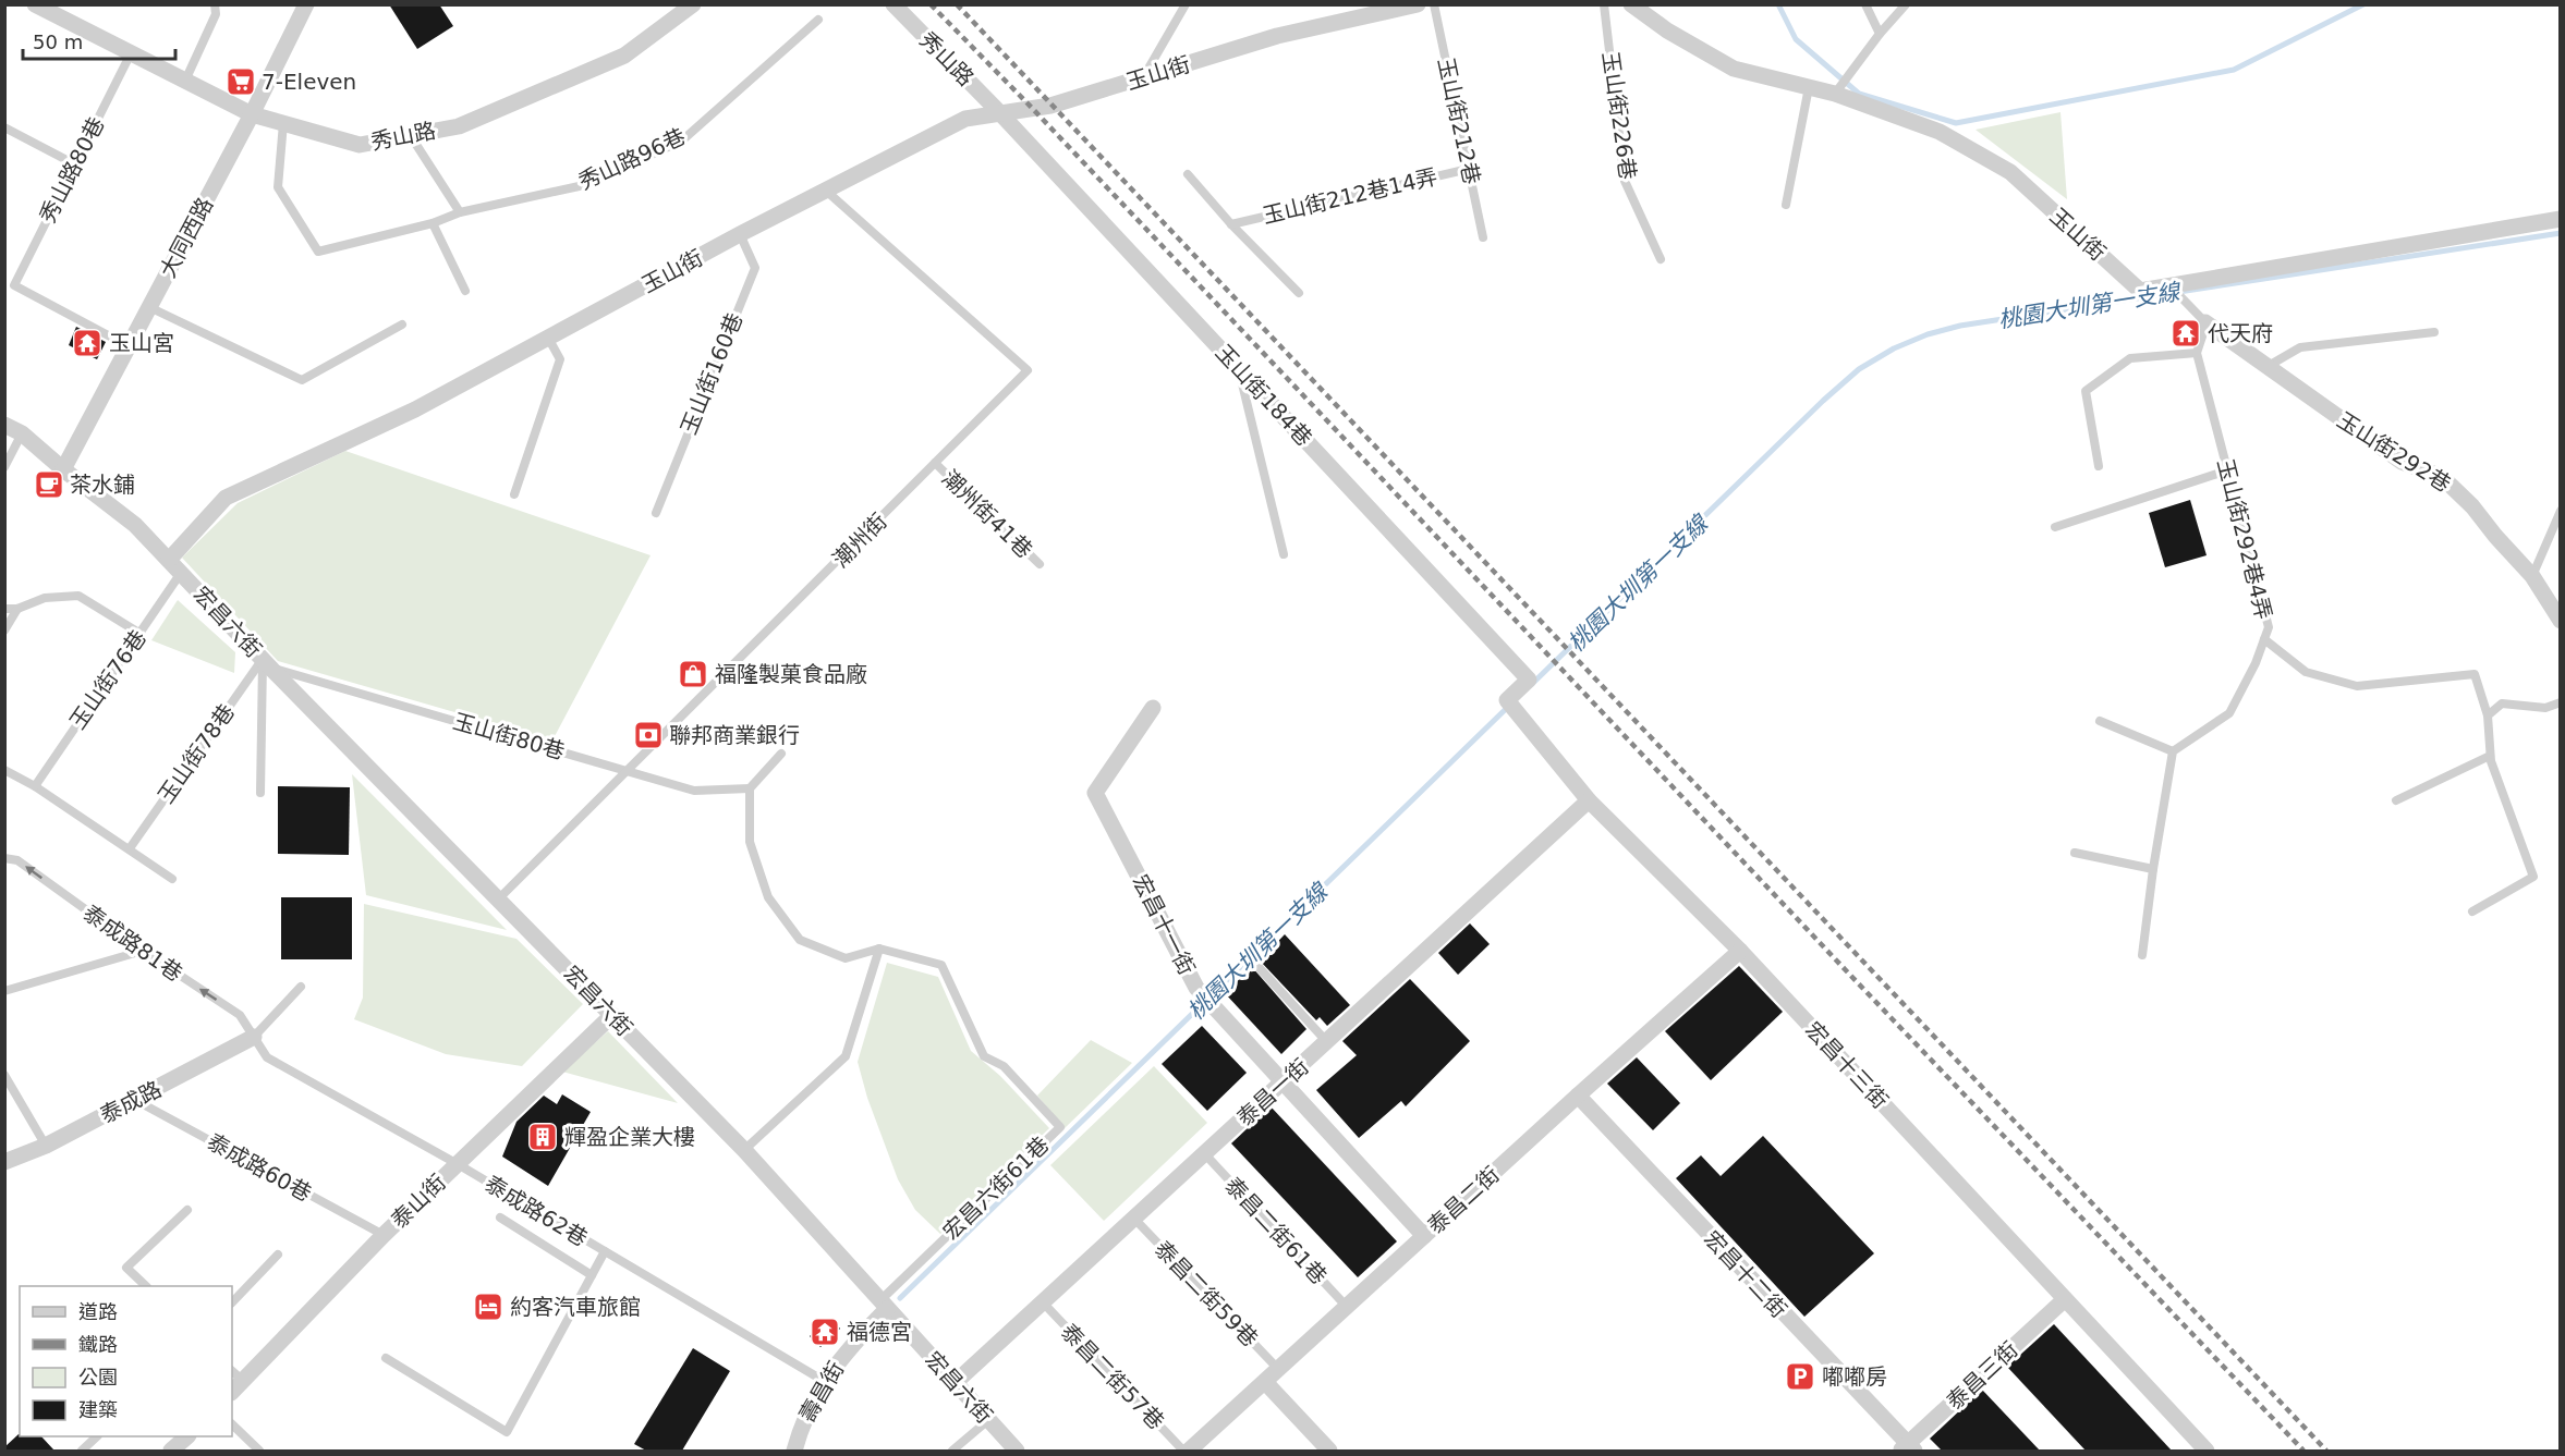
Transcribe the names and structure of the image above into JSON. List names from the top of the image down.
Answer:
{
  "streets": {
    "street": [
      "秀山路",
      "玉山街",
      "大同西路",
      "玉山街184巷",
      "玉山街292巷",
      "宏昌六街",
      "宏昌十一街",
      "宏昌十三街",
      "泰昌一街",
      "泰成路",
      "泰昌二街",
      "泰山街",
      "宏昌十二街",
      "泰昌三街",
      "壽昌街"
    ],
    "lane": [
      "玉山街226巷",
      "玉山街212巷",
      "秀山路96巷",
      "秀山路80巷",
      "玉山街212巷14弄",
      "玉山街160巷",
      "潮州街41巷",
      "玉山街292巷4弄",
      "潮州街",
      "玉山街76巷",
      "玉山街80巷",
      "玉山街78巷",
      "泰成路81巷",
      "泰成路60巷",
      "宏昌六街61巷",
      "泰成路62巷",
      "泰昌二街61巷",
      "泰昌二街59巷",
      "泰昌二街57巷"
    ]
  },
  "crossings": [
    ["秀山路", "玉山街"],
    ["秀山路", "秀山路96巷"],
    ["秀山路", "秀山路80巷"],
    ["秀山路", "大同西路"],
    ["秀山路", "玉山街184巷"],
    ["玉山街", "玉山街160巷"],
    ["玉山街", "玉山街184巷"],
    ["玉山街", "玉山街292巷"],
    ["玉山街", "潮州街"],
    ["玉山街", "宏昌六街"],
    ["玉山街212巷", "玉山街212巷14弄"],
    ["秀山路80巷", "大同西路"],
    ["玉山街184巷", "宏昌十三街"],
    ["潮州街41巷", "潮州街"],
    ["潮州街", "宏昌六街"],
    ["潮州街", "玉山街80巷"],
    ["宏昌六街", "玉山街76巷"],
    ["宏昌六街", "玉山街80巷"],
    ["宏昌六街", "玉山街78巷"],
    ["宏昌六街", "泰昌一街"],
    ["宏昌六街", "宏昌六街61巷"],
    ["宏昌六街", "泰山街"],
    ["宏昌六街", "壽昌街"],
    ["玉山街80巷", "玉山街78巷"],
    ["宏昌十一街", "泰昌一街"],
    ["宏昌十一街", "泰昌二街"],
    ["泰成路81巷", "泰成路"],
    ["泰成路81巷", "泰成路62巷"],
    ["宏昌十三街", "泰昌一街"],
    ["宏昌十三街", "泰昌二街"],
    ["宏昌十三街", "泰昌三街"],
    ["泰昌一街", "泰昌二街61巷"],
    ["泰昌一街", "泰昌二街59巷"],
    ["泰昌一街", "泰昌二街57巷"],
    ["泰成路", "泰成路60巷"],
    ["泰成路", "泰成路62巷"],
    ["泰成路60巷", "泰山街"],
    ["宏昌六街61巷", "壽昌街"],
    ["泰昌二街", "泰昌二街61巷"],
    ["泰昌二街", "宏昌十二街"],
    ["泰昌二街", "泰昌二街59巷"],
    ["泰山街", "泰成路62巷"],
    ["泰成路62巷", "壽昌街"],
    ["宏昌十二街", "泰昌三街"]
  ],
  "one_way": ["泰成路81巷"],
  "water": ["桃園大圳第一支線"],
  "places": {
    "supermarket": ["7-Eleven"],
    "temple": ["代天府", "玉山宮", "福德宮"],
    "cafe": ["茶水鋪"],
    "shop": ["福隆製菓食品廠"],
    "bank": ["聯邦商業銀行"],
    "building": ["輝盈企業大樓"],
    "hotel": ["約客汽車旅館"],
    "parking": ["嘟嘟房"]
  },
  "legend": [
    "道路",
    "鐵路",
    "公園",
    "建築"
  ],
  "scale_bar": "50 m"
}
